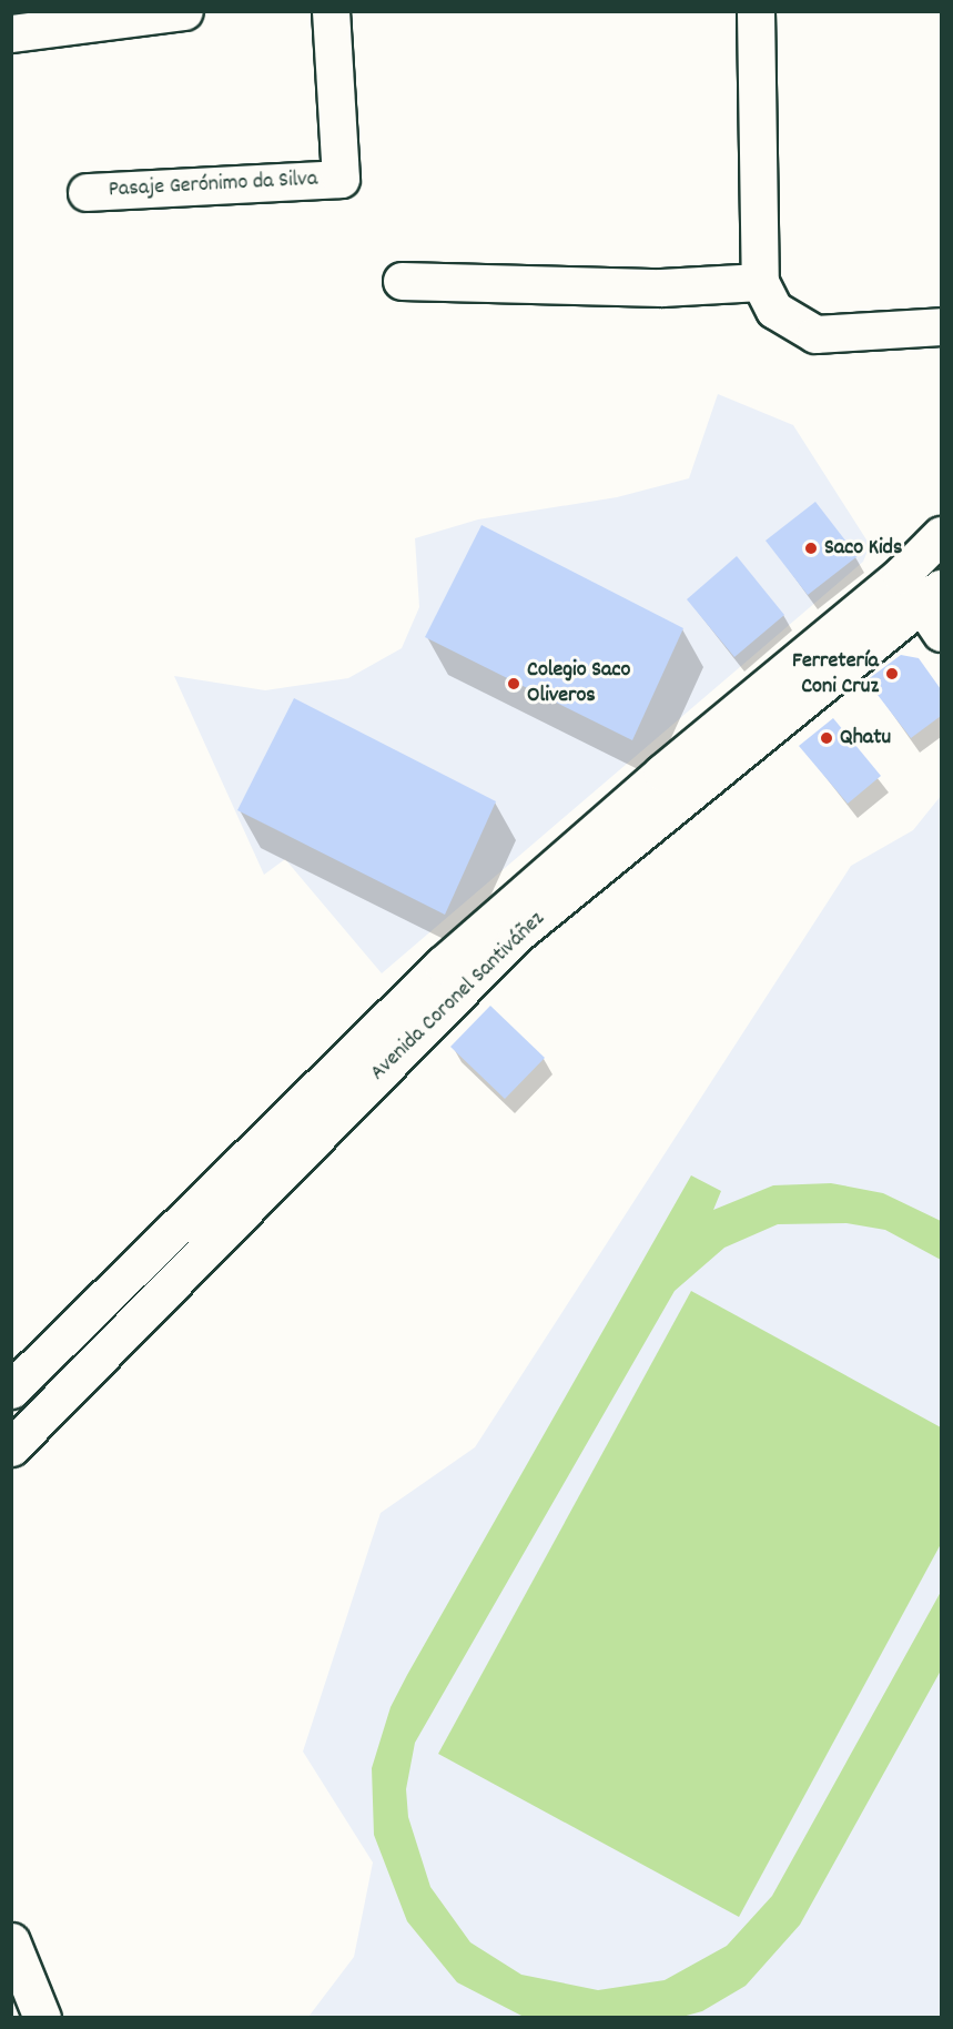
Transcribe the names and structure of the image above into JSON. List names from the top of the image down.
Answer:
{
  "streets": {
    "street": ["Pasaje Gerónimo da Silva", "Avenida Coronel Santiváñez"]
  },
  "places": [
    "Saco Kids",
    "Ferretería Coni Cruz",
    "Colegio Saco Oliveros",
    "Qhatu"
  ]
}
